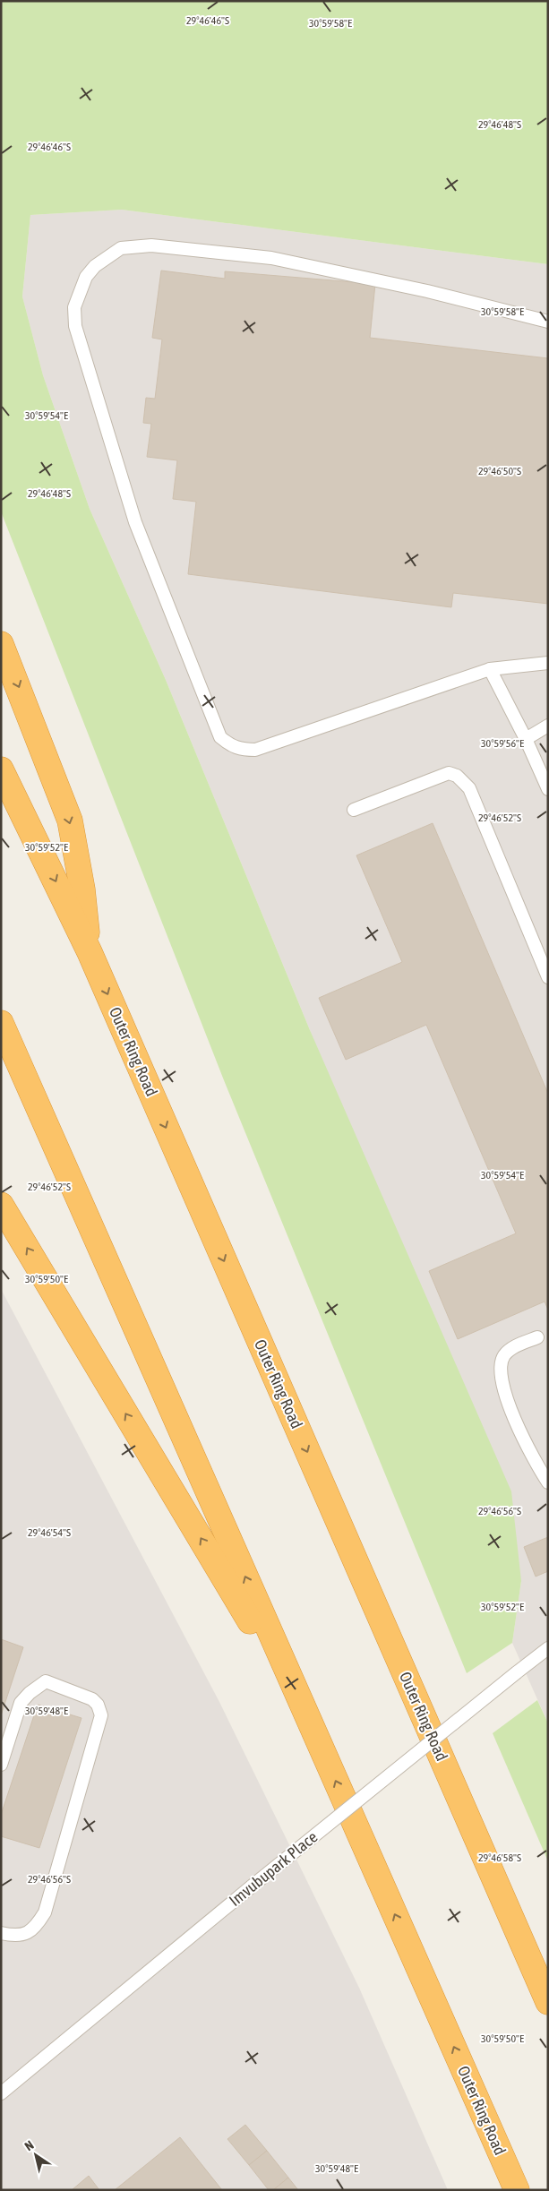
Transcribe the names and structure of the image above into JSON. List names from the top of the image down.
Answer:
{
  "streets": {
    "highway": ["Outer Ring Road"],
    "lane": ["Imvubupark Place"]
  },
  "north": "top left",
  "coordinates": [
    "29°46'46\"S",
    "30°59'58\"E",
    "29°46'48\"S",
    "30°59'54\"E",
    "29°46'50\"S",
    "30°59'56\"E",
    "29°46'52\"S",
    "30°59'52\"E",
    "30°59'50\"E",
    "29°46'56\"S",
    "29°46'54\"S",
    "30°59'48\"E",
    "29°46'58\"S"
  ]
}
